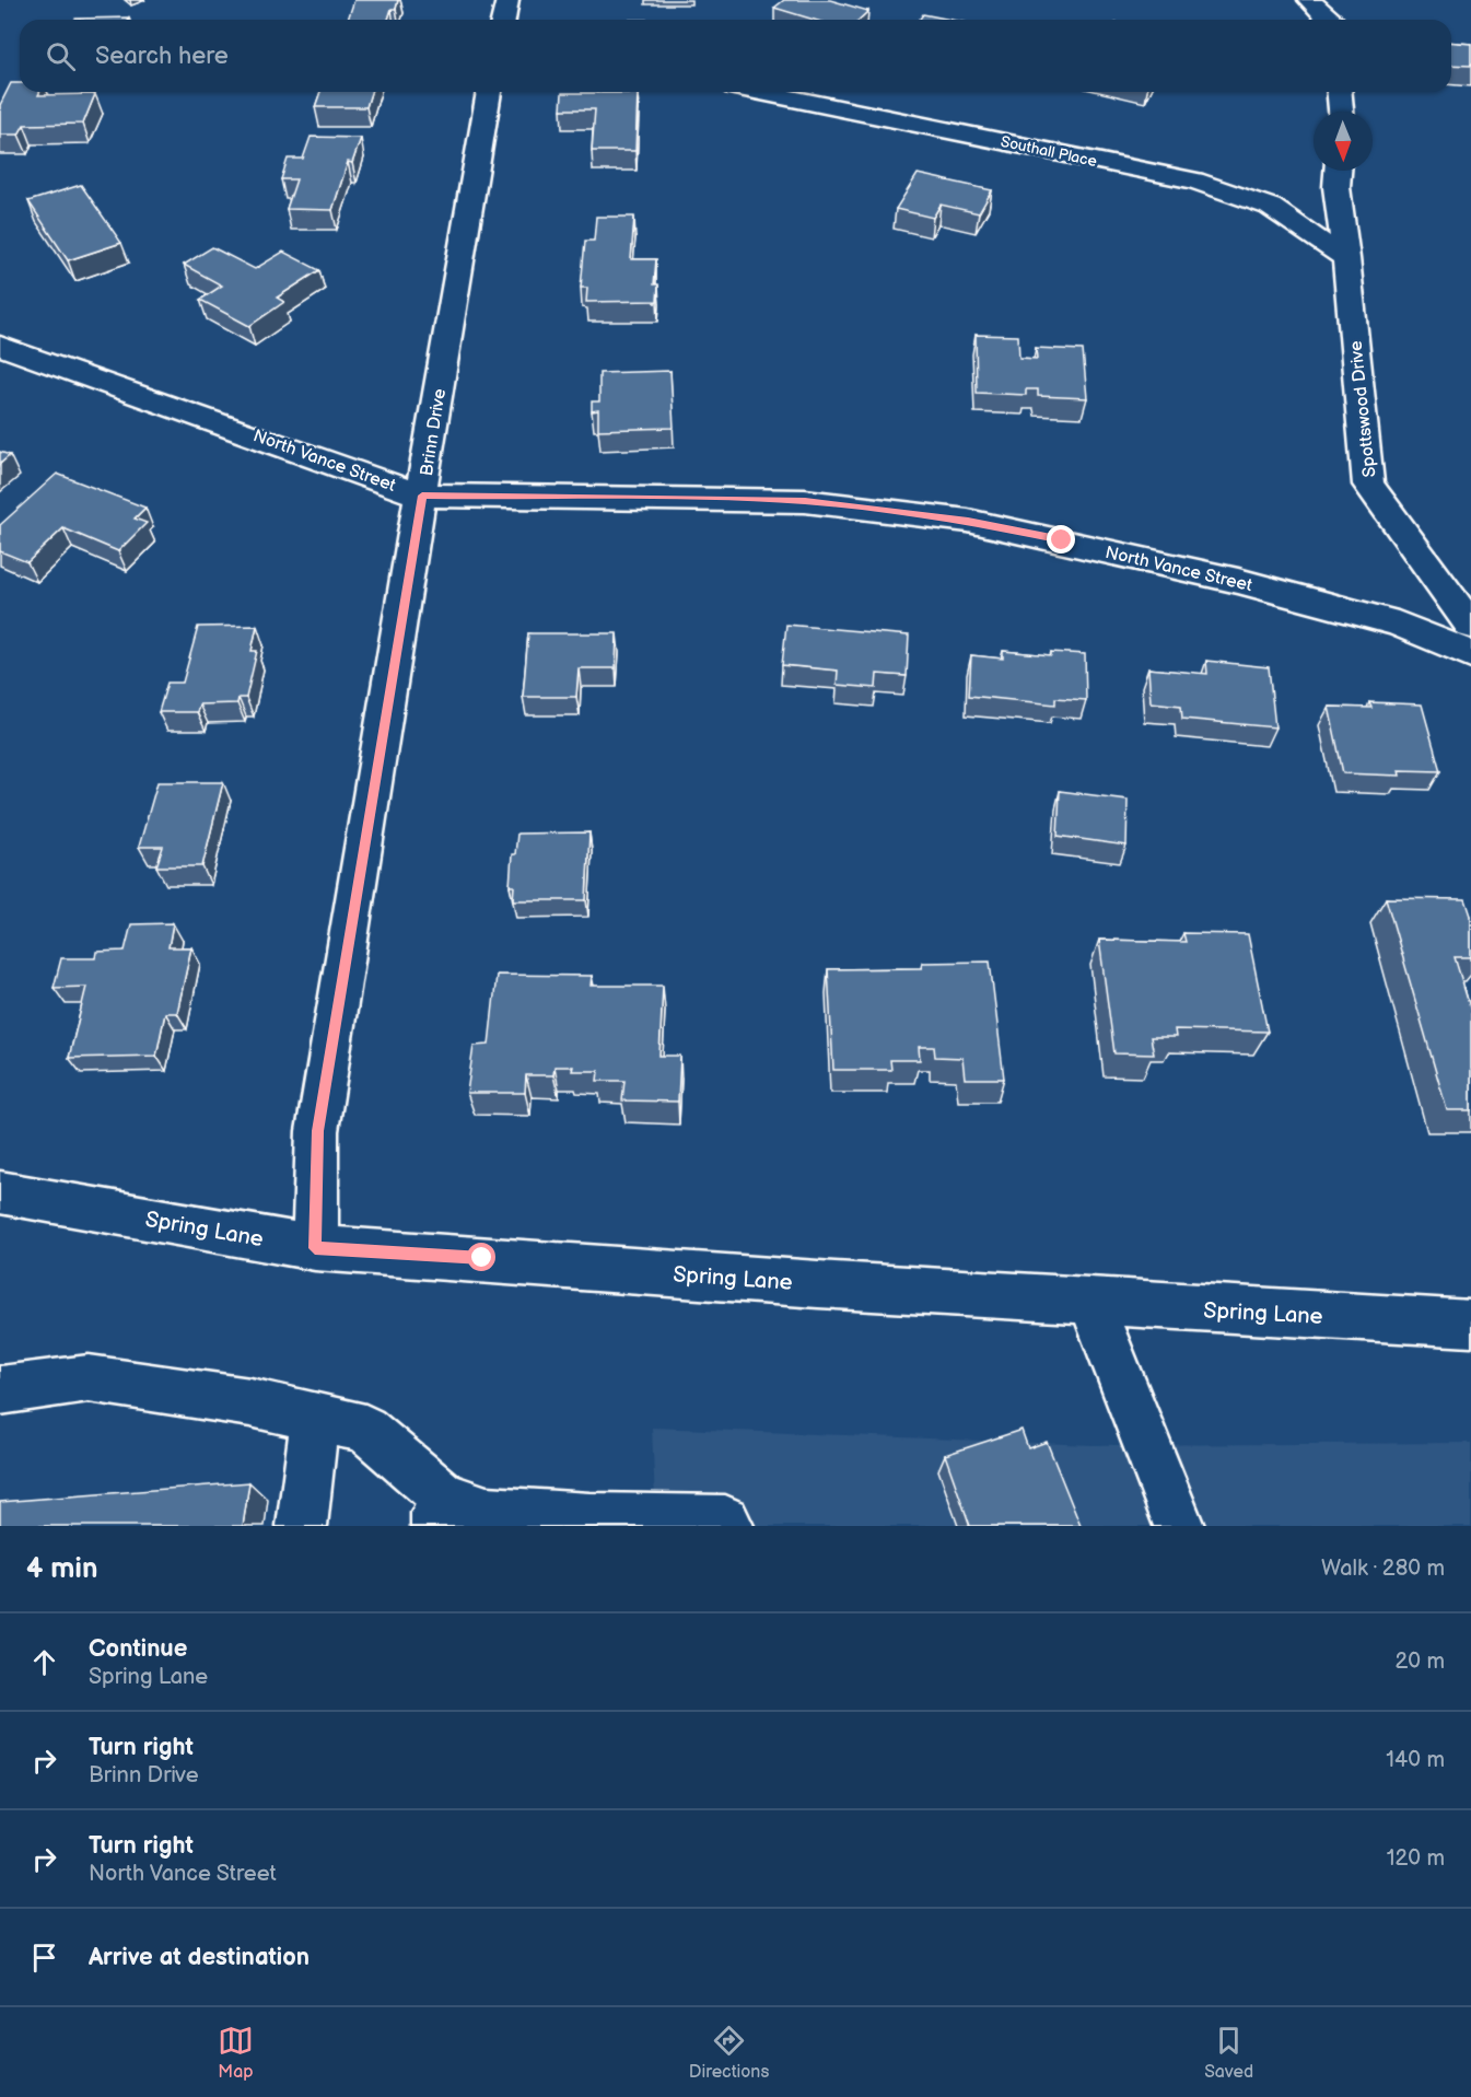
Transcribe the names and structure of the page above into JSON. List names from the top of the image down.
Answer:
{
  "streets": {
    "street": [
      "Southall Place",
      "Spottswood Drive",
      "Brinn Drive",
      "North Vance Street",
      "Spring Lane"
    ]
  },
  "crossings": [
    ["Southall Place", "Spottswood Drive"],
    ["Brinn Drive", "North Vance Street"],
    ["Brinn Drive", "Spring Lane"]
  ],
  "north": "bottom",
  "page": {
    "search": "Search here",
    "heading": ["4 min", "Walk · 280 m"],
    "list": [
      ["Continue", "Spring Lane", "20 m"],
      ["Turn right", "Brinn Drive", "140 m"],
      ["Turn right", "North Vance Street", "120 m"],
      "Arrive at destination"
    ],
    "nav": ["Map", "Directions", "Saved"]
  }
}
